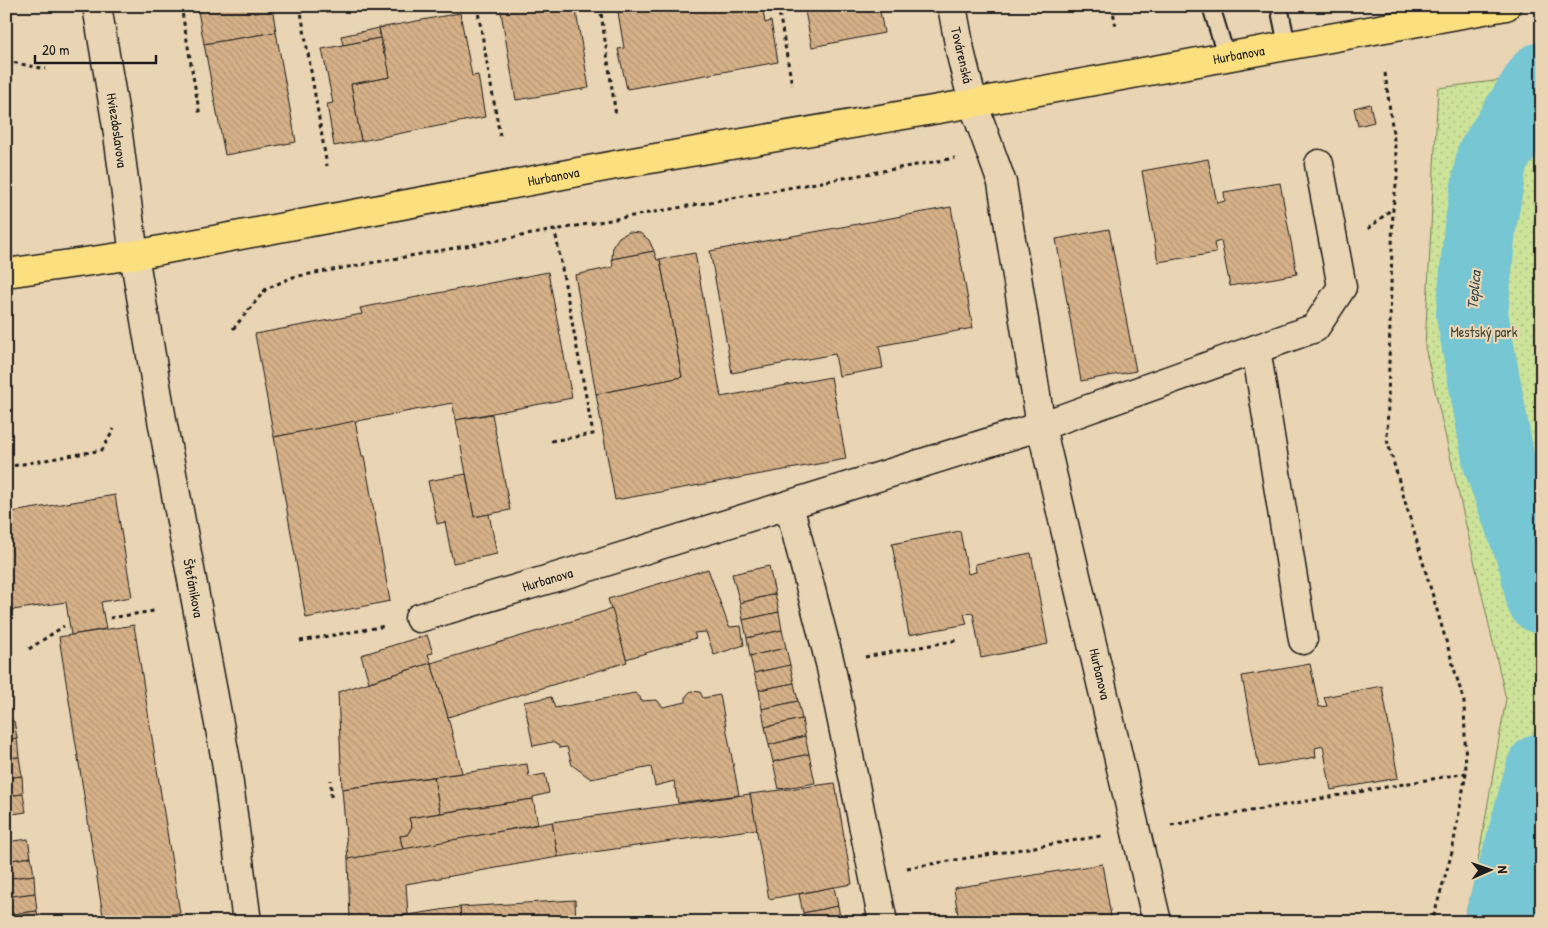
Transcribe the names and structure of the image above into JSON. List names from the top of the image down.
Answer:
{
  "streets": {
    "main road": ["Hurbanova"],
    "street": ["Továrenská", "Hviezdoslavova", "Štefánikova"]
  },
  "crossings": [
    ["Hurbanova", "Továrenská"],
    ["Hurbanova", "Hviezdoslavova"],
    ["Hurbanova", "Štefánikova"],
    ["Hviezdoslavova", "Štefánikova"]
  ],
  "water": ["Teplica"],
  "parks": ["Mestský park"],
  "scale_bar": "20 m",
  "north": "right"
}
